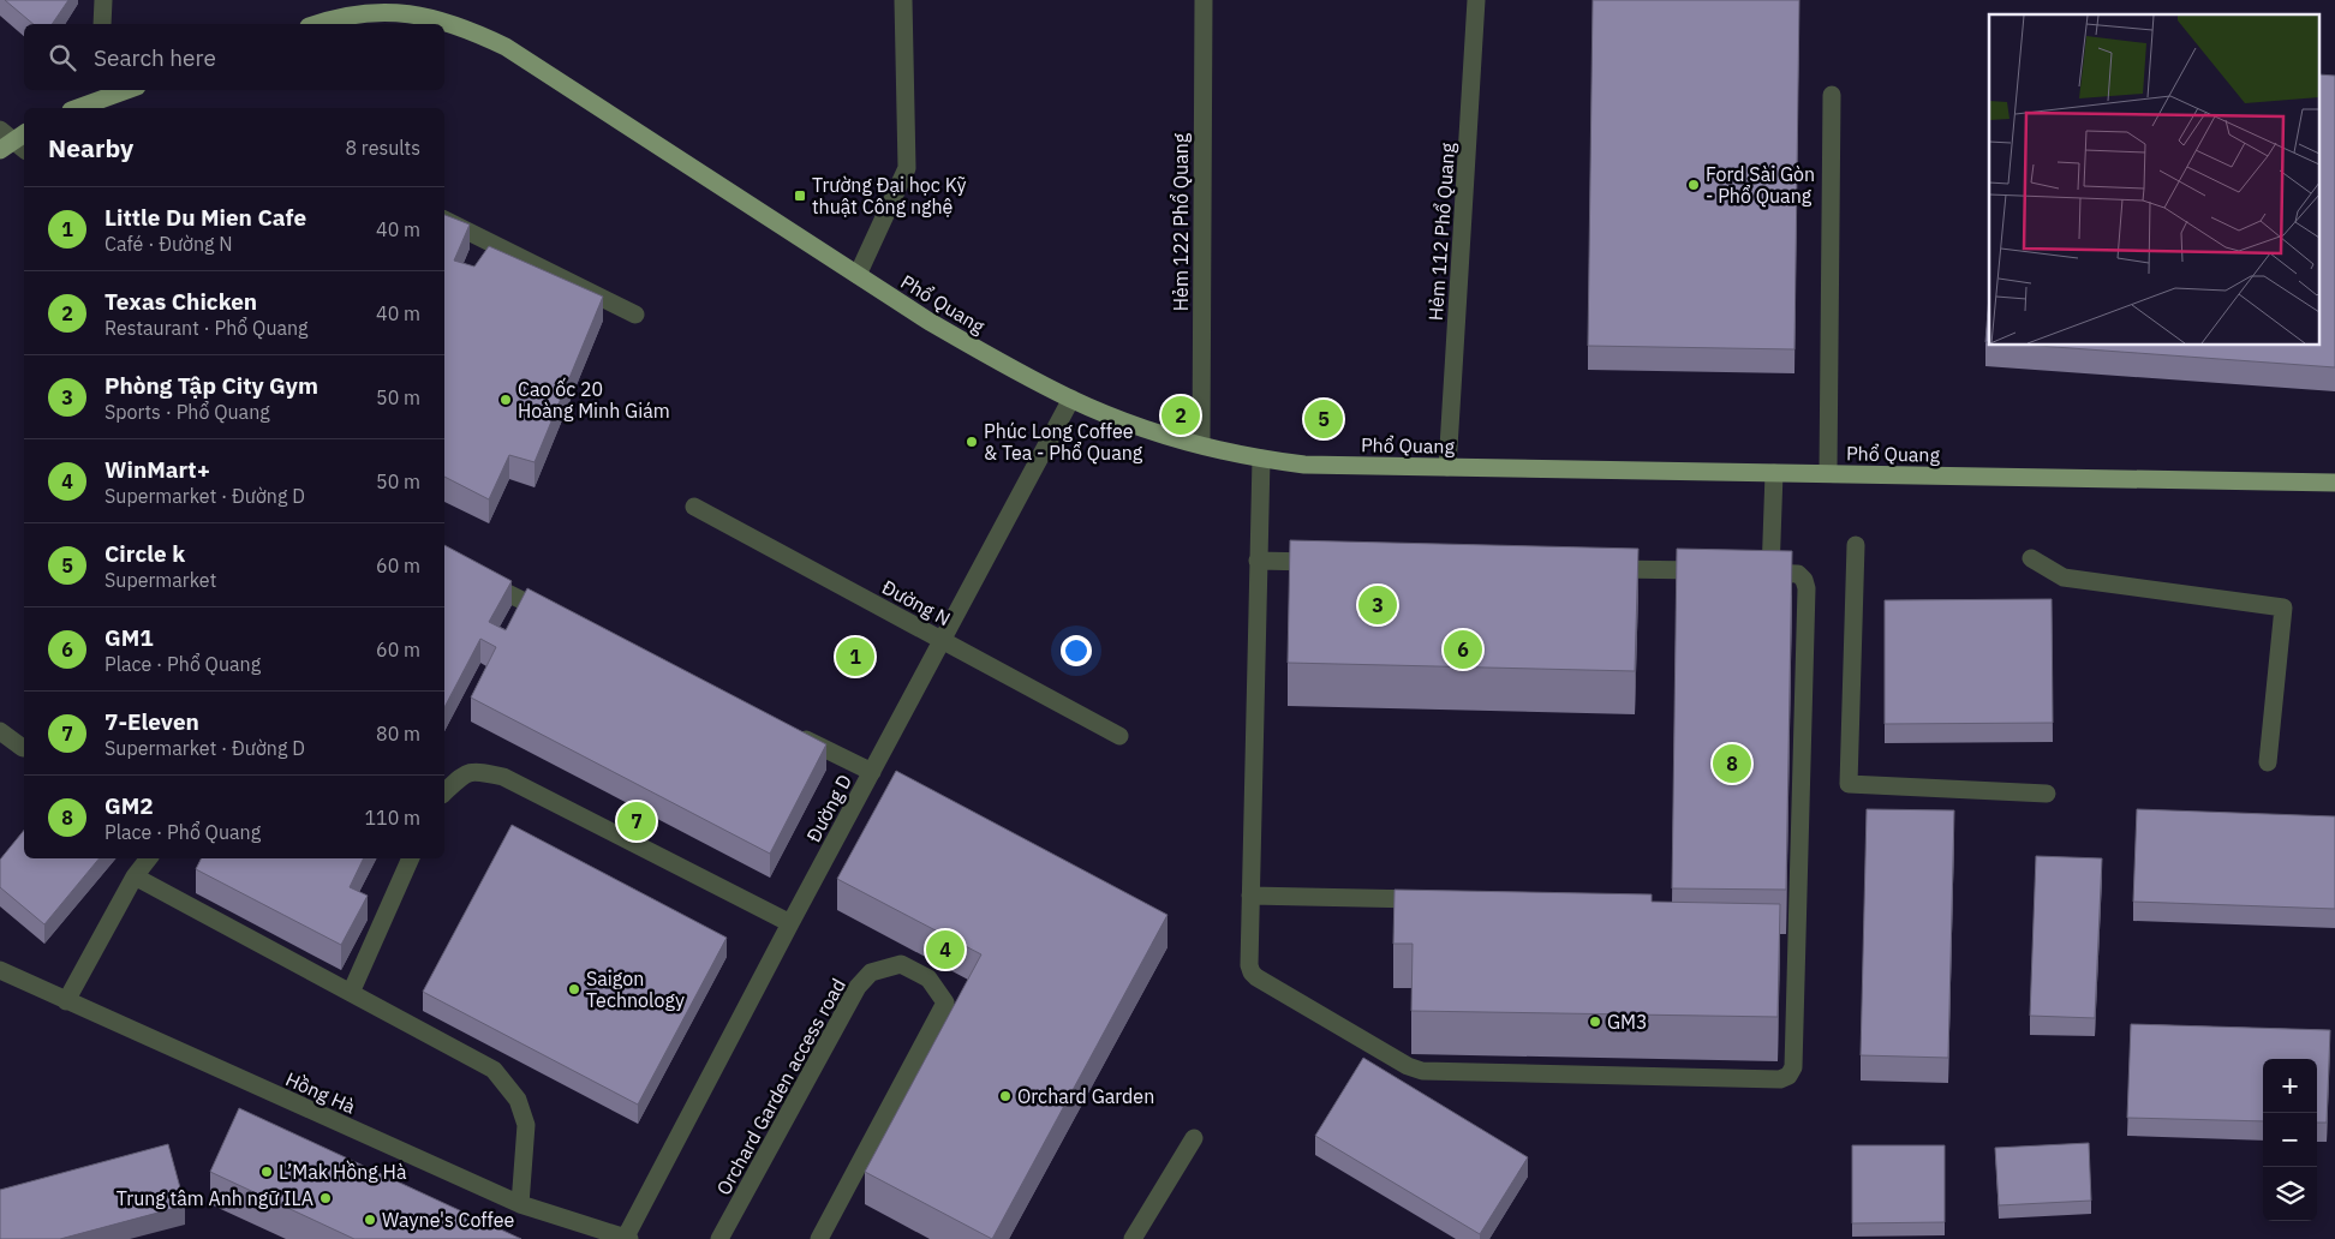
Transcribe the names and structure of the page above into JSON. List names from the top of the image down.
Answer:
{
  "streets": {
    "main road": ["Phổ Quang"],
    "street": [
      "Hẻm 122 Phổ Quang",
      "Hẻm 112 Phổ Quang",
      "Đường N",
      "Đường D",
      "Orchard Garden access road",
      "Hồng Hà"
    ]
  },
  "crossings": [
    ["Hẻm 122 Phổ Quang", "Phổ Quang"],
    ["Hẻm 112 Phổ Quang", "Phổ Quang"],
    ["Phổ Quang", "Đường D"],
    ["Đường N", "Đường D"],
    ["Đường D", "Hồng Hà"]
  ],
  "places": {
    "other": [
      "Ford Sài Gòn - Phổ Quang",
      "Cao ốc 20 Hoàng Minh Giám",
      "Phúc Long Coffee & Tea - Phổ Quang",
      "Saigon Technology",
      "GM3",
      "Orchard Garden",
      "L’Mak Hồng Hà",
      "Trung tâm Anh ngữ ILA",
      "Wayne's Coffee"
    ],
    "transit": ["Trường Đại học Kỹ thuật Công nghệ"]
  },
  "page": {
    "search": "Search here",
    "heading": ["Nearby", "8 results"],
    "list": [
      {
        "mark": "1",
        "name": "Little Du Mien Cafe",
        "note": "Café · Đường N",
        "value": "40 m"
      },
      {
        "mark": "2",
        "name": "Texas Chicken",
        "note": "Restaurant · Phổ Quang",
        "value": "40 m"
      },
      {
        "mark": "3",
        "name": "Phòng Tập City Gym",
        "note": "Sports · Phổ Quang",
        "value": "50 m"
      },
      {
        "mark": "4",
        "name": "WinMart+",
        "note": "Supermarket · Đường D",
        "value": "50 m"
      },
      {
        "mark": "5",
        "name": "Circle k",
        "note": "Supermarket",
        "value": "60 m"
      },
      {
        "mark": "6",
        "name": "GM1",
        "note": "Place · Phổ Quang",
        "value": "60 m"
      },
      {
        "mark": "7",
        "name": "7-Eleven",
        "note": "Supermarket · Đường D",
        "value": "80 m"
      },
      {
        "mark": "8",
        "name": "GM2",
        "note": "Place · Phổ Quang",
        "value": "110 m"
      }
    ],
    "pins": [
      "2",
      "5",
      "3",
      "6",
      "1",
      "8",
      "7",
      "4"
    ],
    "map_buttons": ["+", "−"]
  }
}
